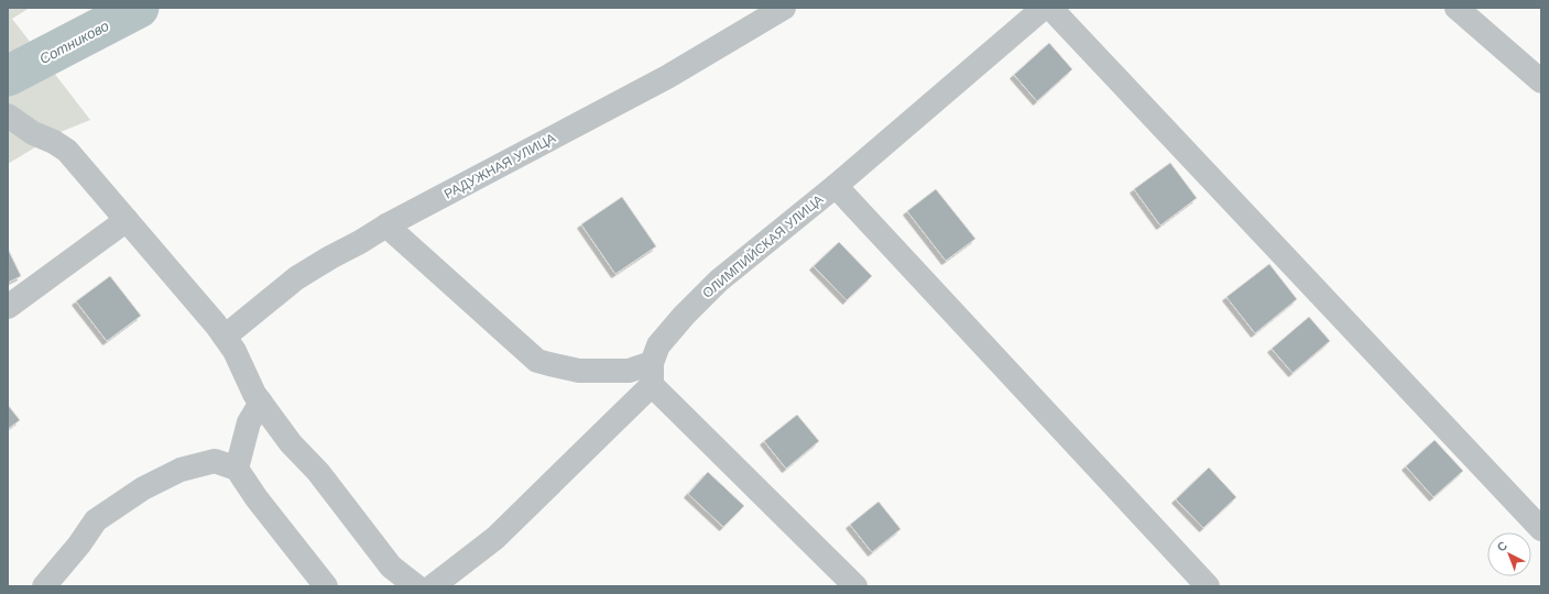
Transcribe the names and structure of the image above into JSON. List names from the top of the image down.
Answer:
{
  "streets": {
    "street": ["РАДУЖНАЯ УЛИЦА", "ОЛИМПИЙСКАЯ УЛИЦА"]
  },
  "water": ["Сотниково"],
  "north": "top left"
}
